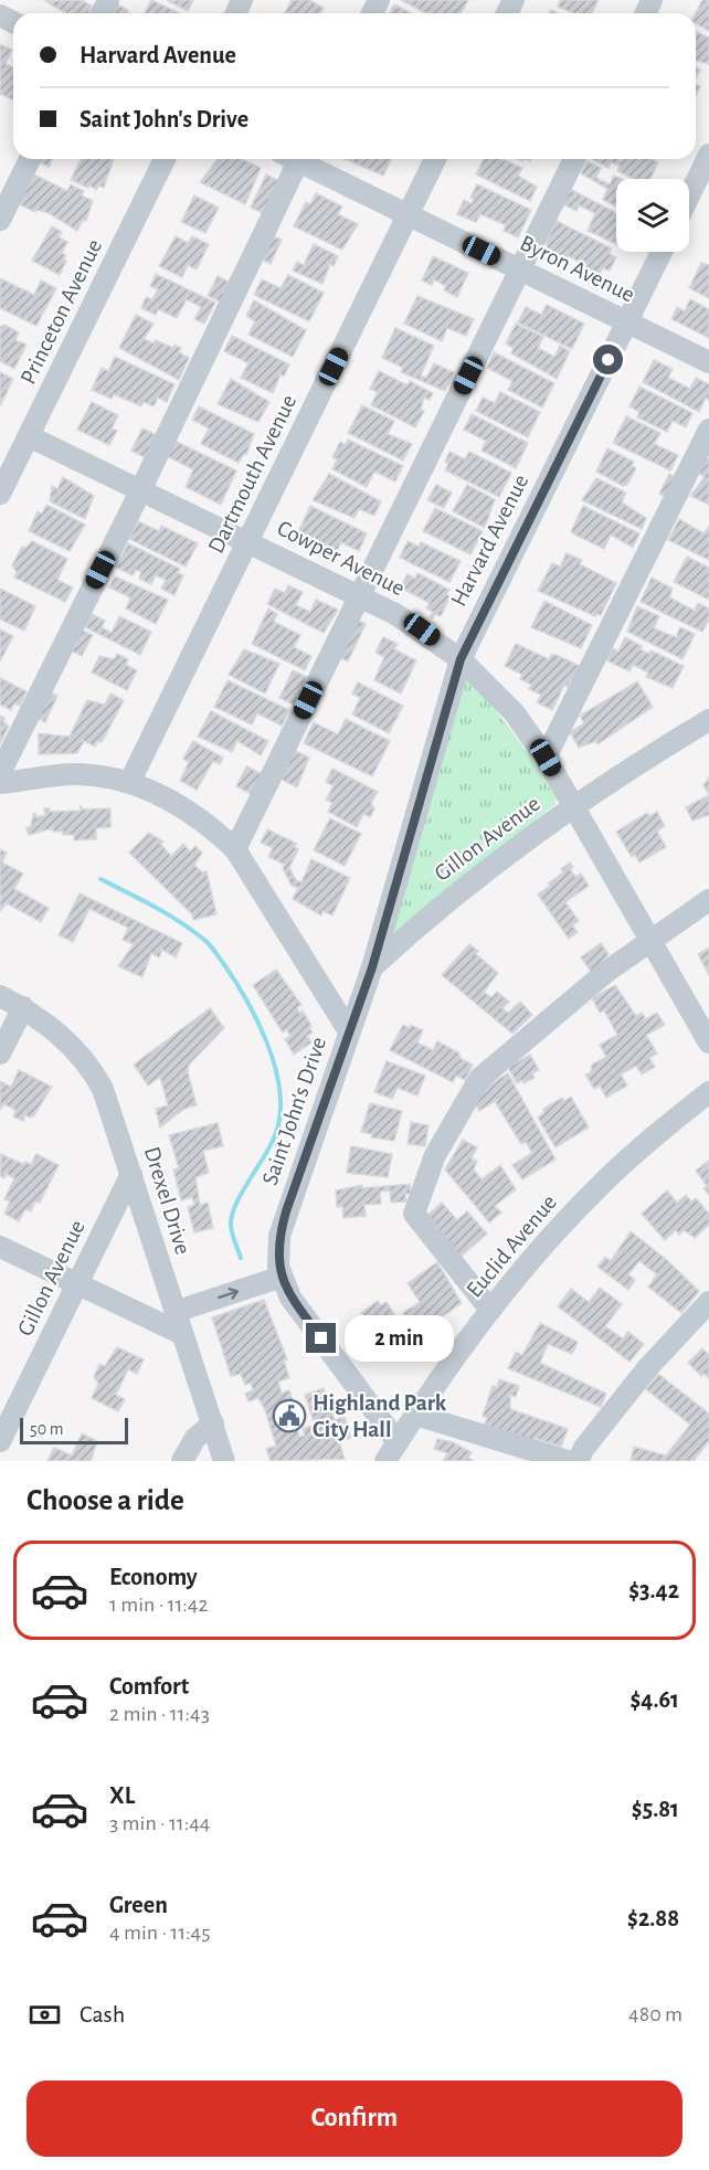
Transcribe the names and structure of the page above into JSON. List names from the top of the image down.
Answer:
{
  "streets": {
    "street": [
      "Byron Avenue",
      "Princeton Avenue",
      "Dartmouth Avenue",
      "Harvard Avenue",
      "Cowper Avenue",
      "Gillon Avenue",
      "Saint John's Drive",
      "Drexel Drive",
      "Euclid Avenue"
    ]
  },
  "crossings": [
    ["Byron Avenue", "Dartmouth Avenue"],
    ["Byron Avenue", "Harvard Avenue"],
    ["Princeton Avenue", "Cowper Avenue"],
    ["Dartmouth Avenue", "Cowper Avenue"],
    ["Dartmouth Avenue", "Saint John's Drive"],
    ["Harvard Avenue", "Cowper Avenue"],
    ["Harvard Avenue", "Gillon Avenue"],
    ["Harvard Avenue", "Saint John's Drive"],
    ["Cowper Avenue", "Gillon Avenue"],
    ["Gillon Avenue", "Drexel Drive"],
    ["Saint John's Drive", "Euclid Avenue"]
  ],
  "places": {
    "public building": ["Highland Park City Hall"]
  },
  "scale_bar": "50 m",
  "page": {
    "banner": ["Harvard Avenue", "Saint John's Drive"],
    "bubble": "2 min",
    "scale": "50 m",
    "heading": "Choose a ride",
    "list": [
      {
        "name": "Economy",
        "note": "1 min · 11:42",
        "value": "$3.42"
      },
      {
        "name": "Comfort",
        "note": "2 min · 11:43",
        "value": "$4.61"
      },
      {
        "name": "XL",
        "note": "3 min · 11:44",
        "value": "$5.81"
      },
      {
        "name": "Green",
        "note": "4 min · 11:45",
        "value": "$2.88"
      }
    ],
    "pay": ["Cash", "480 m"],
    "buttons": "Confirm"
  }
}
